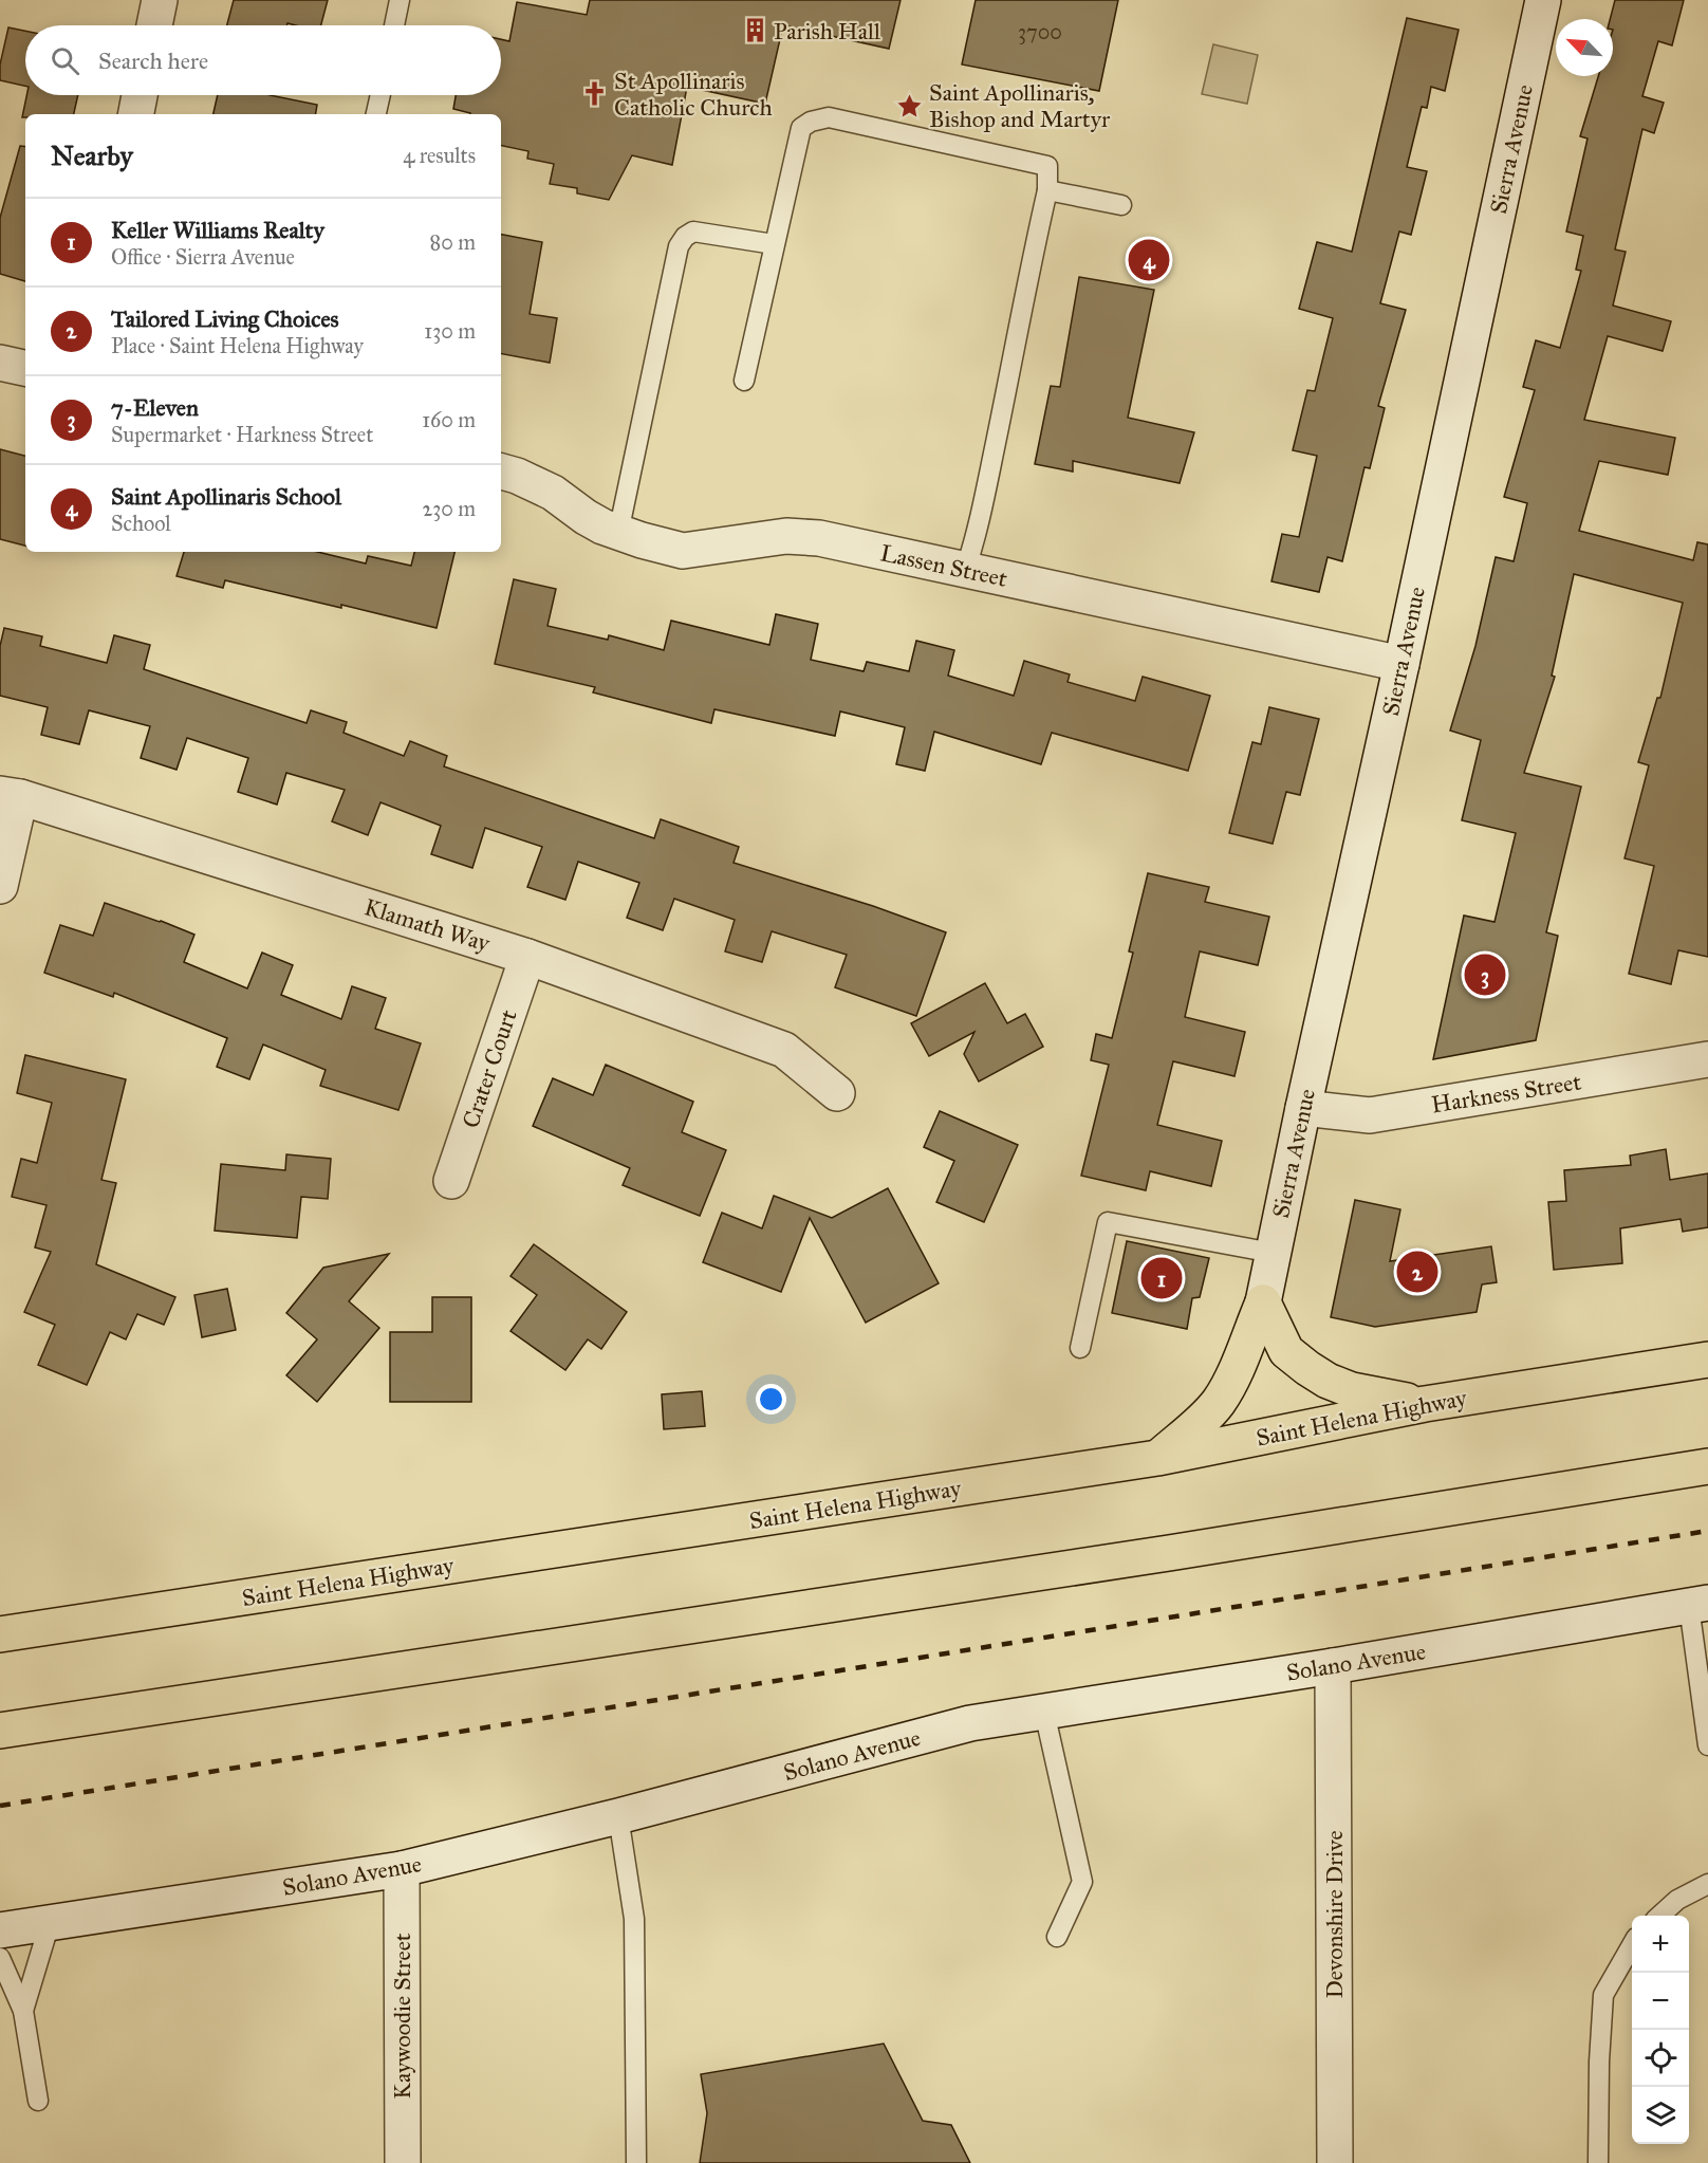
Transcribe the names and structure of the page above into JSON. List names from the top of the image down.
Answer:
{
  "streets": {
    "highway": ["Saint Helena Highway"],
    "street": [
      "Sierra Avenue",
      "Lassen Street",
      "Klamath Way",
      "Crater Court",
      "Harkness Street",
      "Solano Avenue",
      "Devonshire Drive",
      "Kaywoodie Street"
    ]
  },
  "crossings": [
    ["Sierra Avenue", "Lassen Street"],
    ["Sierra Avenue", "Harkness Street"],
    ["Klamath Way", "Crater Court"],
    ["Solano Avenue", "Devonshire Drive"],
    ["Solano Avenue", "Kaywoodie Street"]
  ],
  "places": {
    "building": ["Parish Hall"],
    "church": ["St Apollinaris Catholic Church"],
    "place": ["Saint Apollinaris, Bishop and Martyr"]
  },
  "house_numbers": ["3700"],
  "north": "top left",
  "page": {
    "search": "Search here",
    "heading": ["Nearby", "4 results"],
    "list": [
      {
        "mark": "1",
        "name": "Keller Williams Realty",
        "note": "Office · Sierra Avenue",
        "value": "80 m"
      },
      {
        "mark": "2",
        "name": "Tailored Living Choices",
        "note": "Place · Saint Helena Highway",
        "value": "130 m"
      },
      {
        "mark": "3",
        "name": "7-Eleven",
        "note": "Supermarket · Harkness Street",
        "value": "160 m"
      },
      {
        "mark": "4",
        "name": "Saint Apollinaris School",
        "note": "School",
        "value": "230 m"
      }
    ],
    "pins": [
      "4",
      "3",
      "2",
      "1"
    ],
    "map_buttons": ["+", "−"]
  }
}
